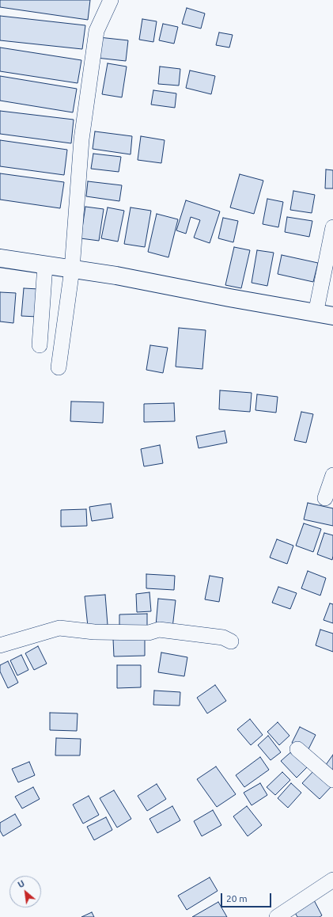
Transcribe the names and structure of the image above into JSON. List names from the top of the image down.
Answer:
{
  "scale_bar": "20 m",
  "north": "top left"
}
